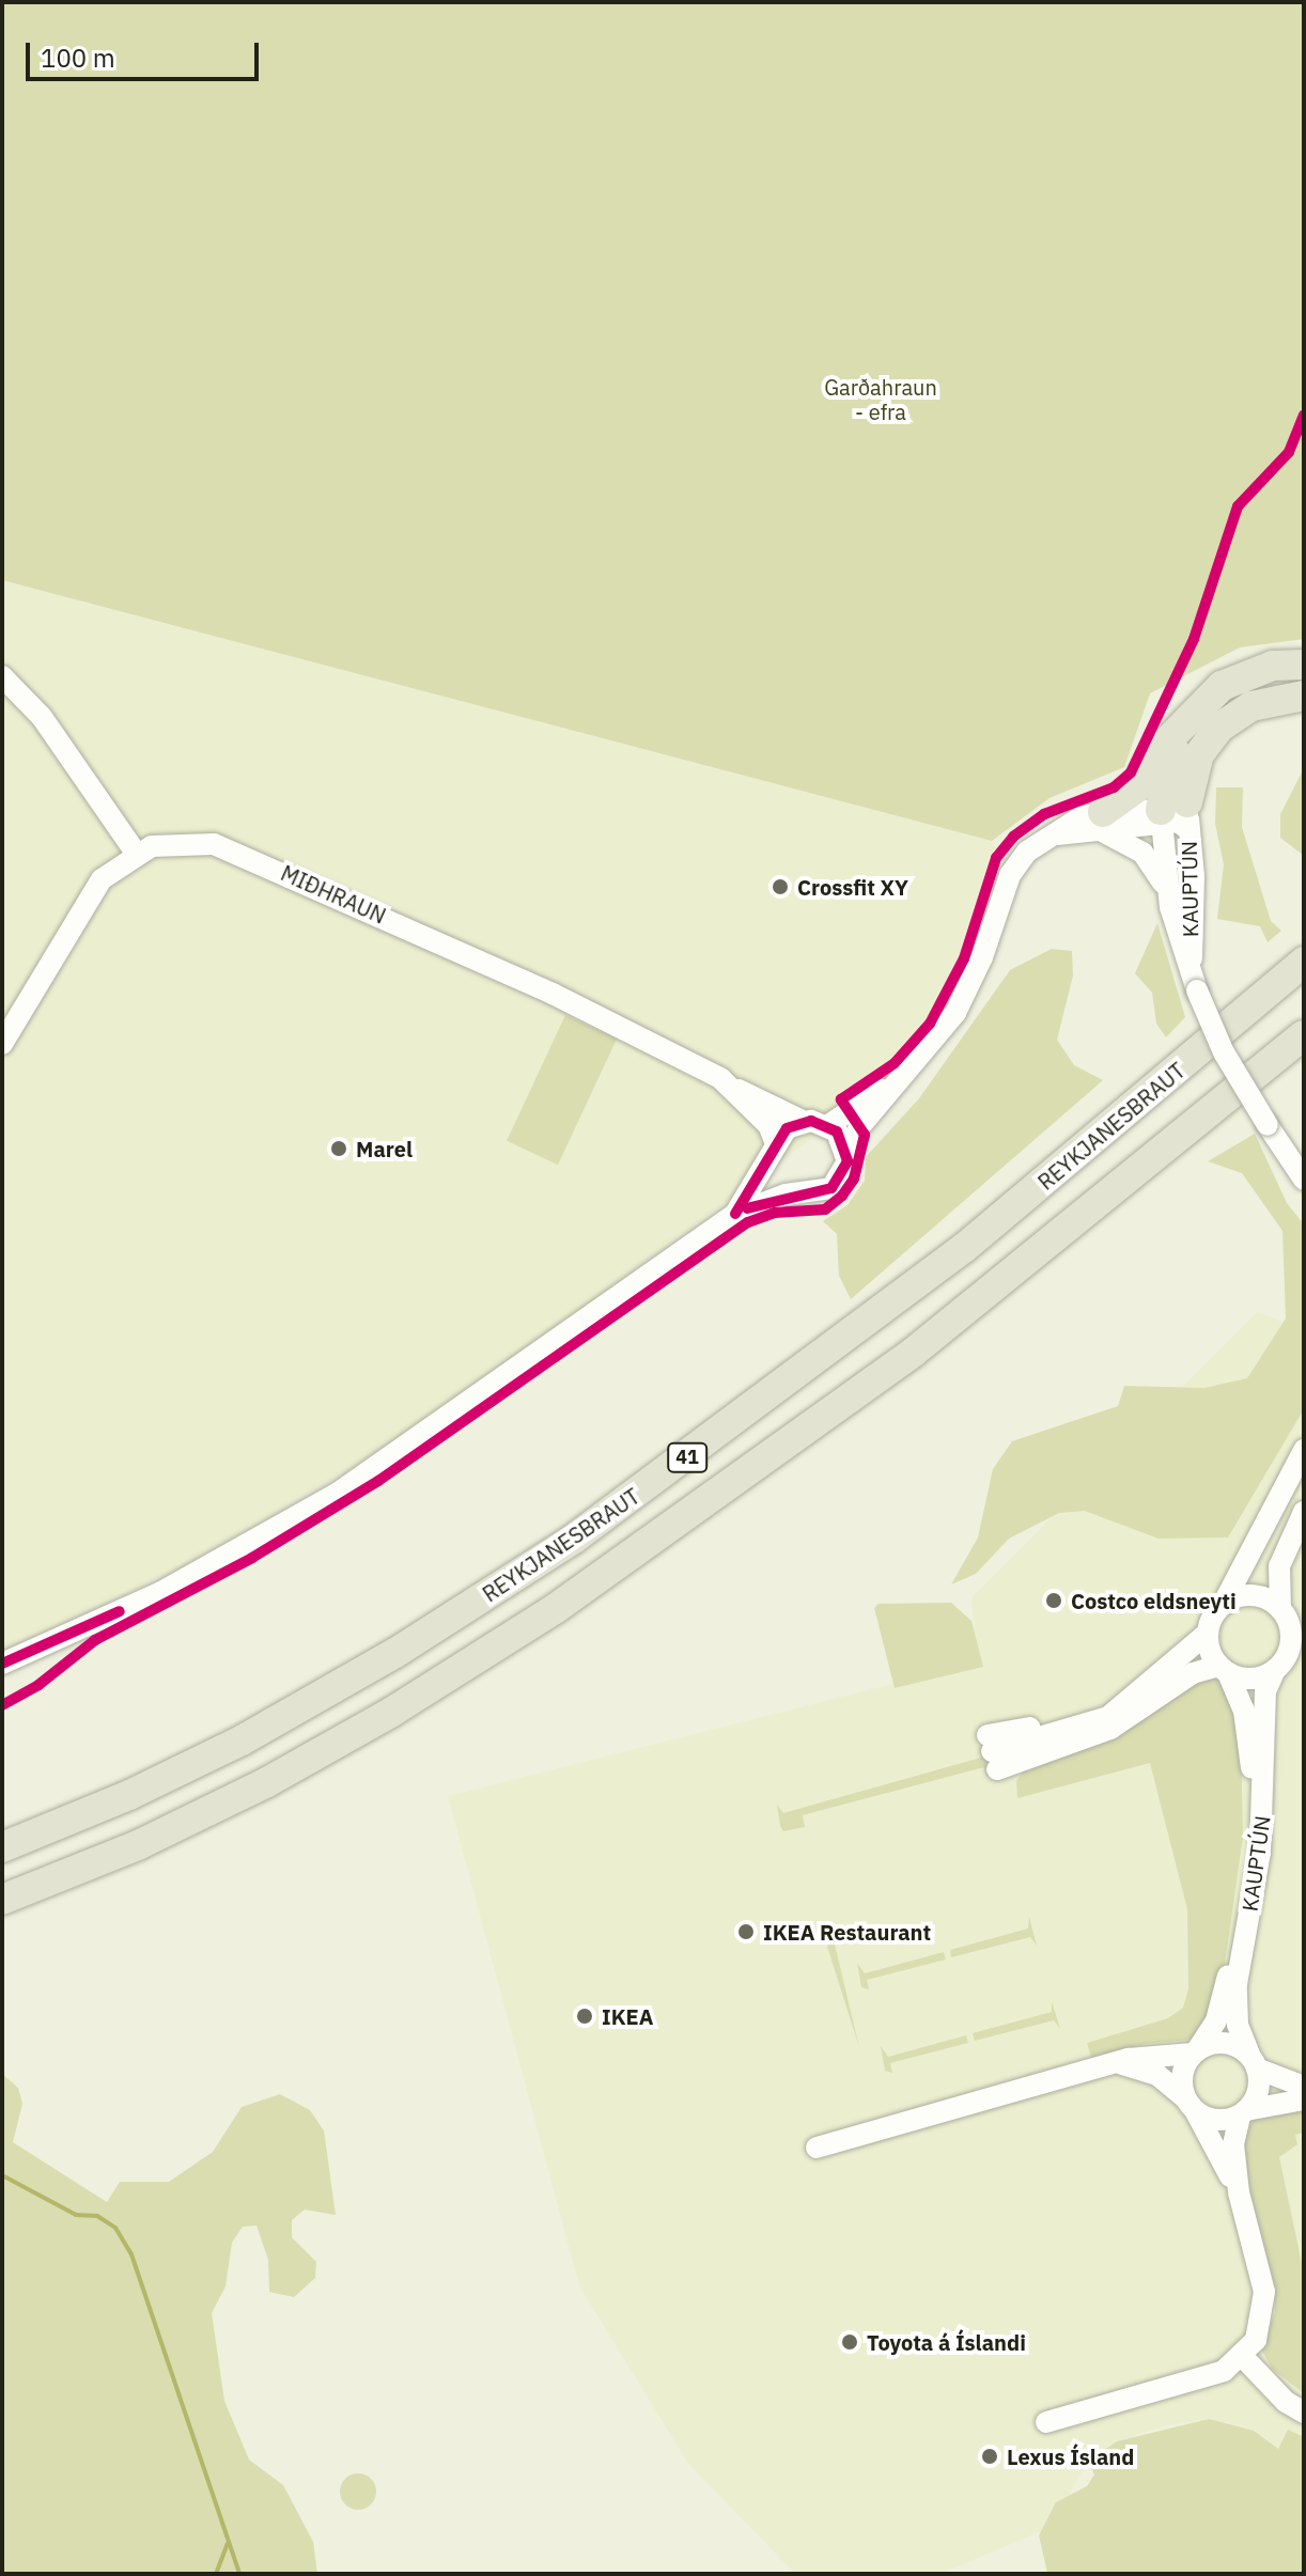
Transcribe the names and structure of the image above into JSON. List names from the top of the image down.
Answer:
{
  "streets": {
    "highway": ["REYKJANESBRAUT", "41"],
    "street": ["KAUPTÚN", "MIÐHRAUN"]
  },
  "parks": ["Garðahraun - efra"],
  "places": [
    "Crossfit XY",
    "Marel",
    "Costco eldsneyti",
    "IKEA Restaurant",
    "IKEA",
    "Toyota á Íslandi",
    "Lexus Ísland"
  ],
  "scale_bar": "100 m"
}
